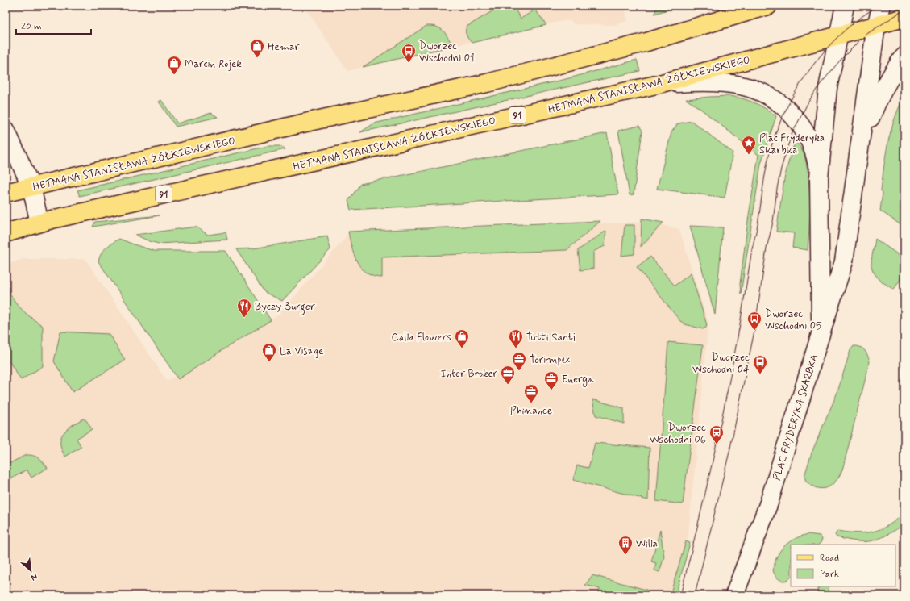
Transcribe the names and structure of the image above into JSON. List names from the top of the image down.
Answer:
{
  "streets": {
    "main road": ["HETMANA STANISŁAWA ŻÓŁKIEWSKIEGO", "91"],
    "street": ["PLAC FRYDERYKA SKARBKA"]
  },
  "crossings": [
    ["HETMANA STANISŁAWA ŻÓŁKIEWSKIEGO", "PLAC FRYDERYKA SKARBKA"]
  ],
  "places": {
    "shop": [
      "Hemar",
      "Marcin Rojek",
      "Calla Flowers",
      "La Visage"
    ],
    "bus stop": [
      "Dworzec Wschodni 01",
      "Dworzec Wschodni 05",
      "Dworzec Wschodni 04",
      "Dworzec Wschodni 06"
    ],
    "place": ["Plac Fryderyka Skarbka"],
    "restaurant": ["Byczy Burger", "Tutti Santi"],
    "office": [
      "Torimpex",
      "Inter Broker",
      "Energa",
      "Phinance"
    ],
    "building": ["Willa"]
  },
  "legend": ["Road", "Park"],
  "scale_bar": "20 m",
  "north": "bottom right"
}
